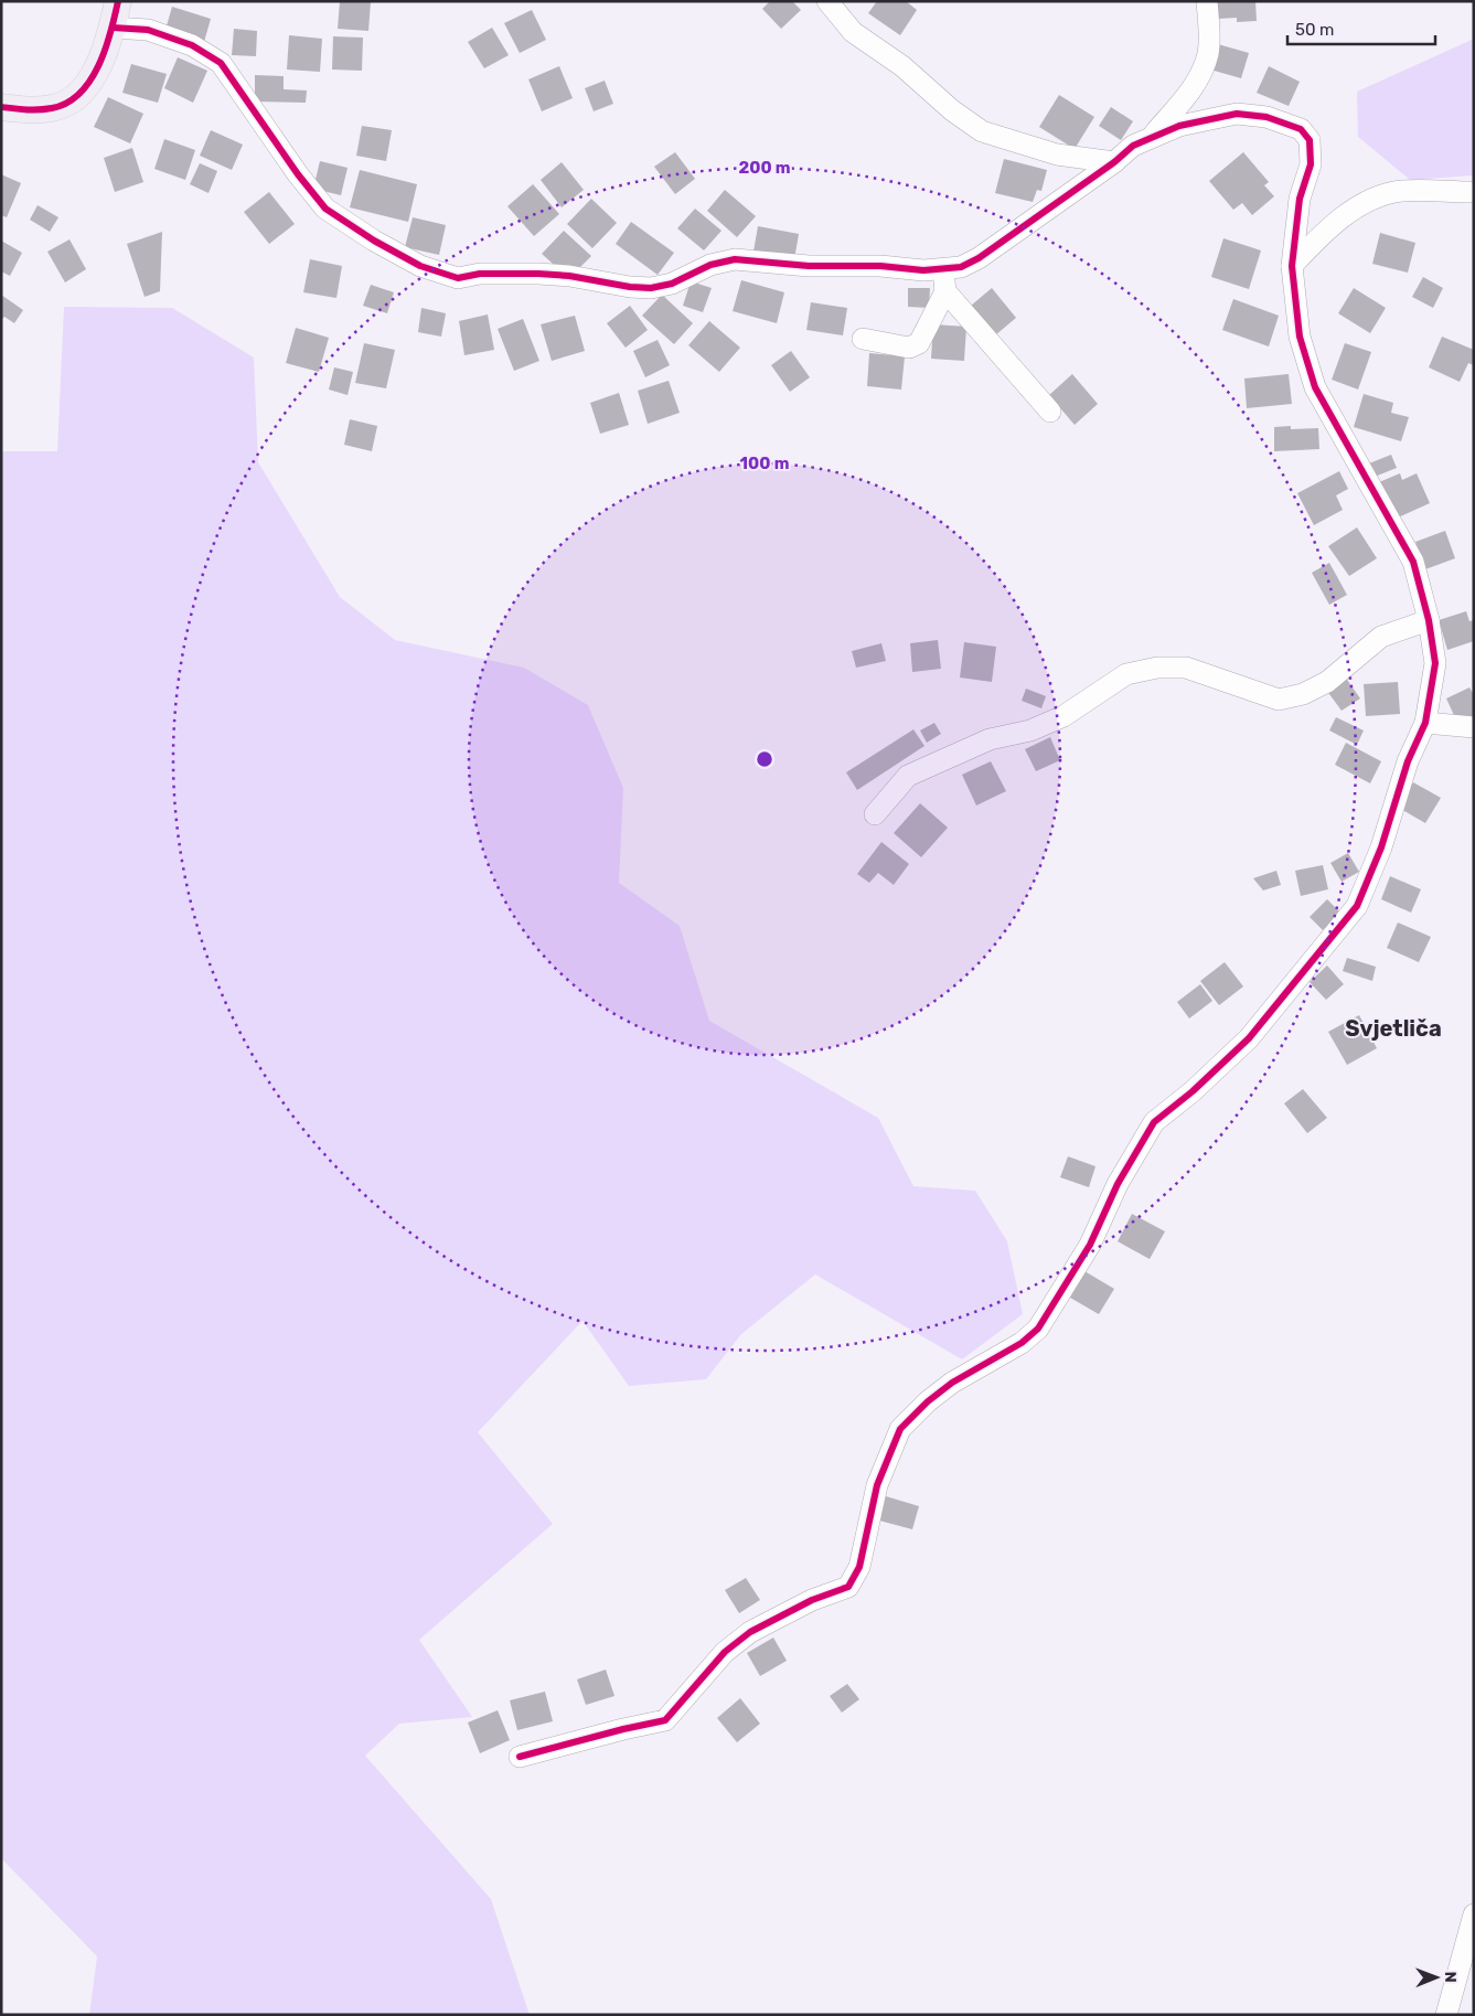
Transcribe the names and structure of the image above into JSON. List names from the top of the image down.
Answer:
{
  "districts": ["Svjetliča"],
  "scale_bar": "50 m",
  "north": "right",
  "rings": ["200 m", "100 m"]
}
